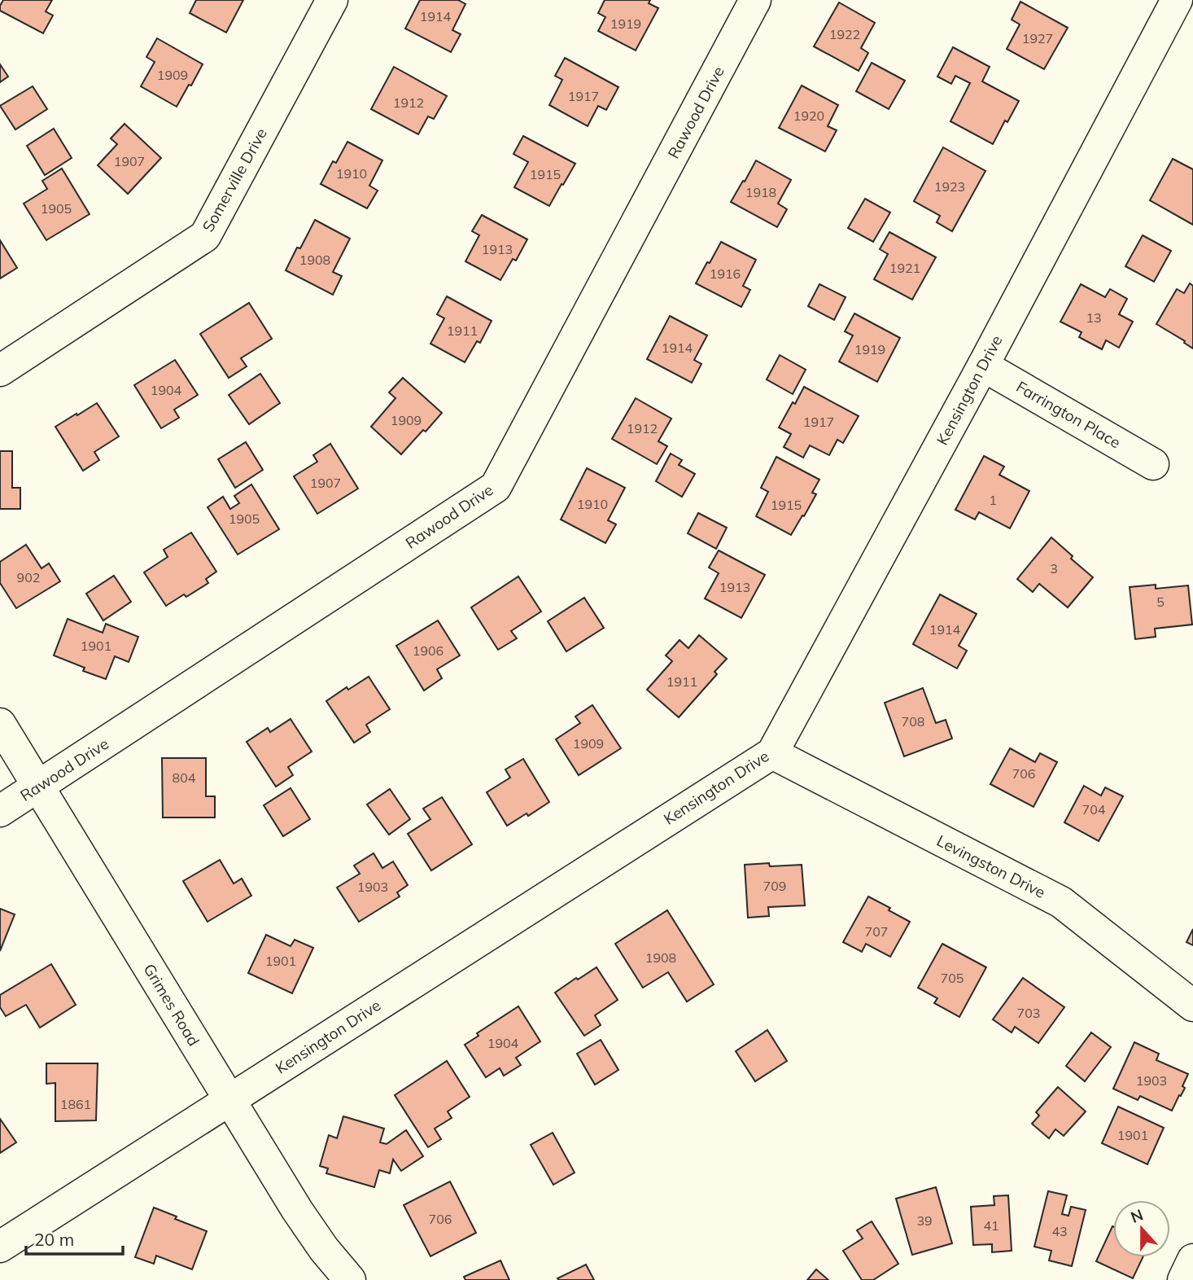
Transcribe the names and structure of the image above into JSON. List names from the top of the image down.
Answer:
{
  "streets": {
    "street": [
      "Rawood Drive",
      "Somerville Drive",
      "Kensington Drive",
      "Farrington Place",
      "Levingston Drive",
      "Grimes Road"
    ]
  },
  "crossings": [
    ["Rawood Drive", "Grimes Road"],
    ["Kensington Drive", "Farrington Place"],
    ["Kensington Drive", "Levingston Drive"],
    ["Kensington Drive", "Grimes Road"]
  ],
  "house_numbers": [
    "1914",
    "1919",
    "1922",
    "1927",
    "1909",
    "1917",
    "1912",
    "1920",
    "1907",
    "1910",
    "1915",
    "1923",
    "1918",
    "1905",
    "1913",
    "1908",
    "1921",
    "1916",
    "13",
    "1911",
    "1914",
    "1919",
    "1904",
    "1909",
    "1917",
    "1912",
    "1907",
    "1",
    "1910",
    "1915",
    "1905",
    "3",
    "902",
    "1913",
    "5",
    "1914",
    "1901",
    "1906",
    "1911",
    "708",
    "1909",
    "706",
    "804",
    "704",
    "709",
    "1903",
    "707",
    "1908",
    "1901",
    "705",
    "703",
    "1904",
    "1903",
    "1861",
    "1901",
    "706",
    "39",
    "41",
    "43"
  ],
  "scale_bar": "20 m",
  "north": "top"
}
